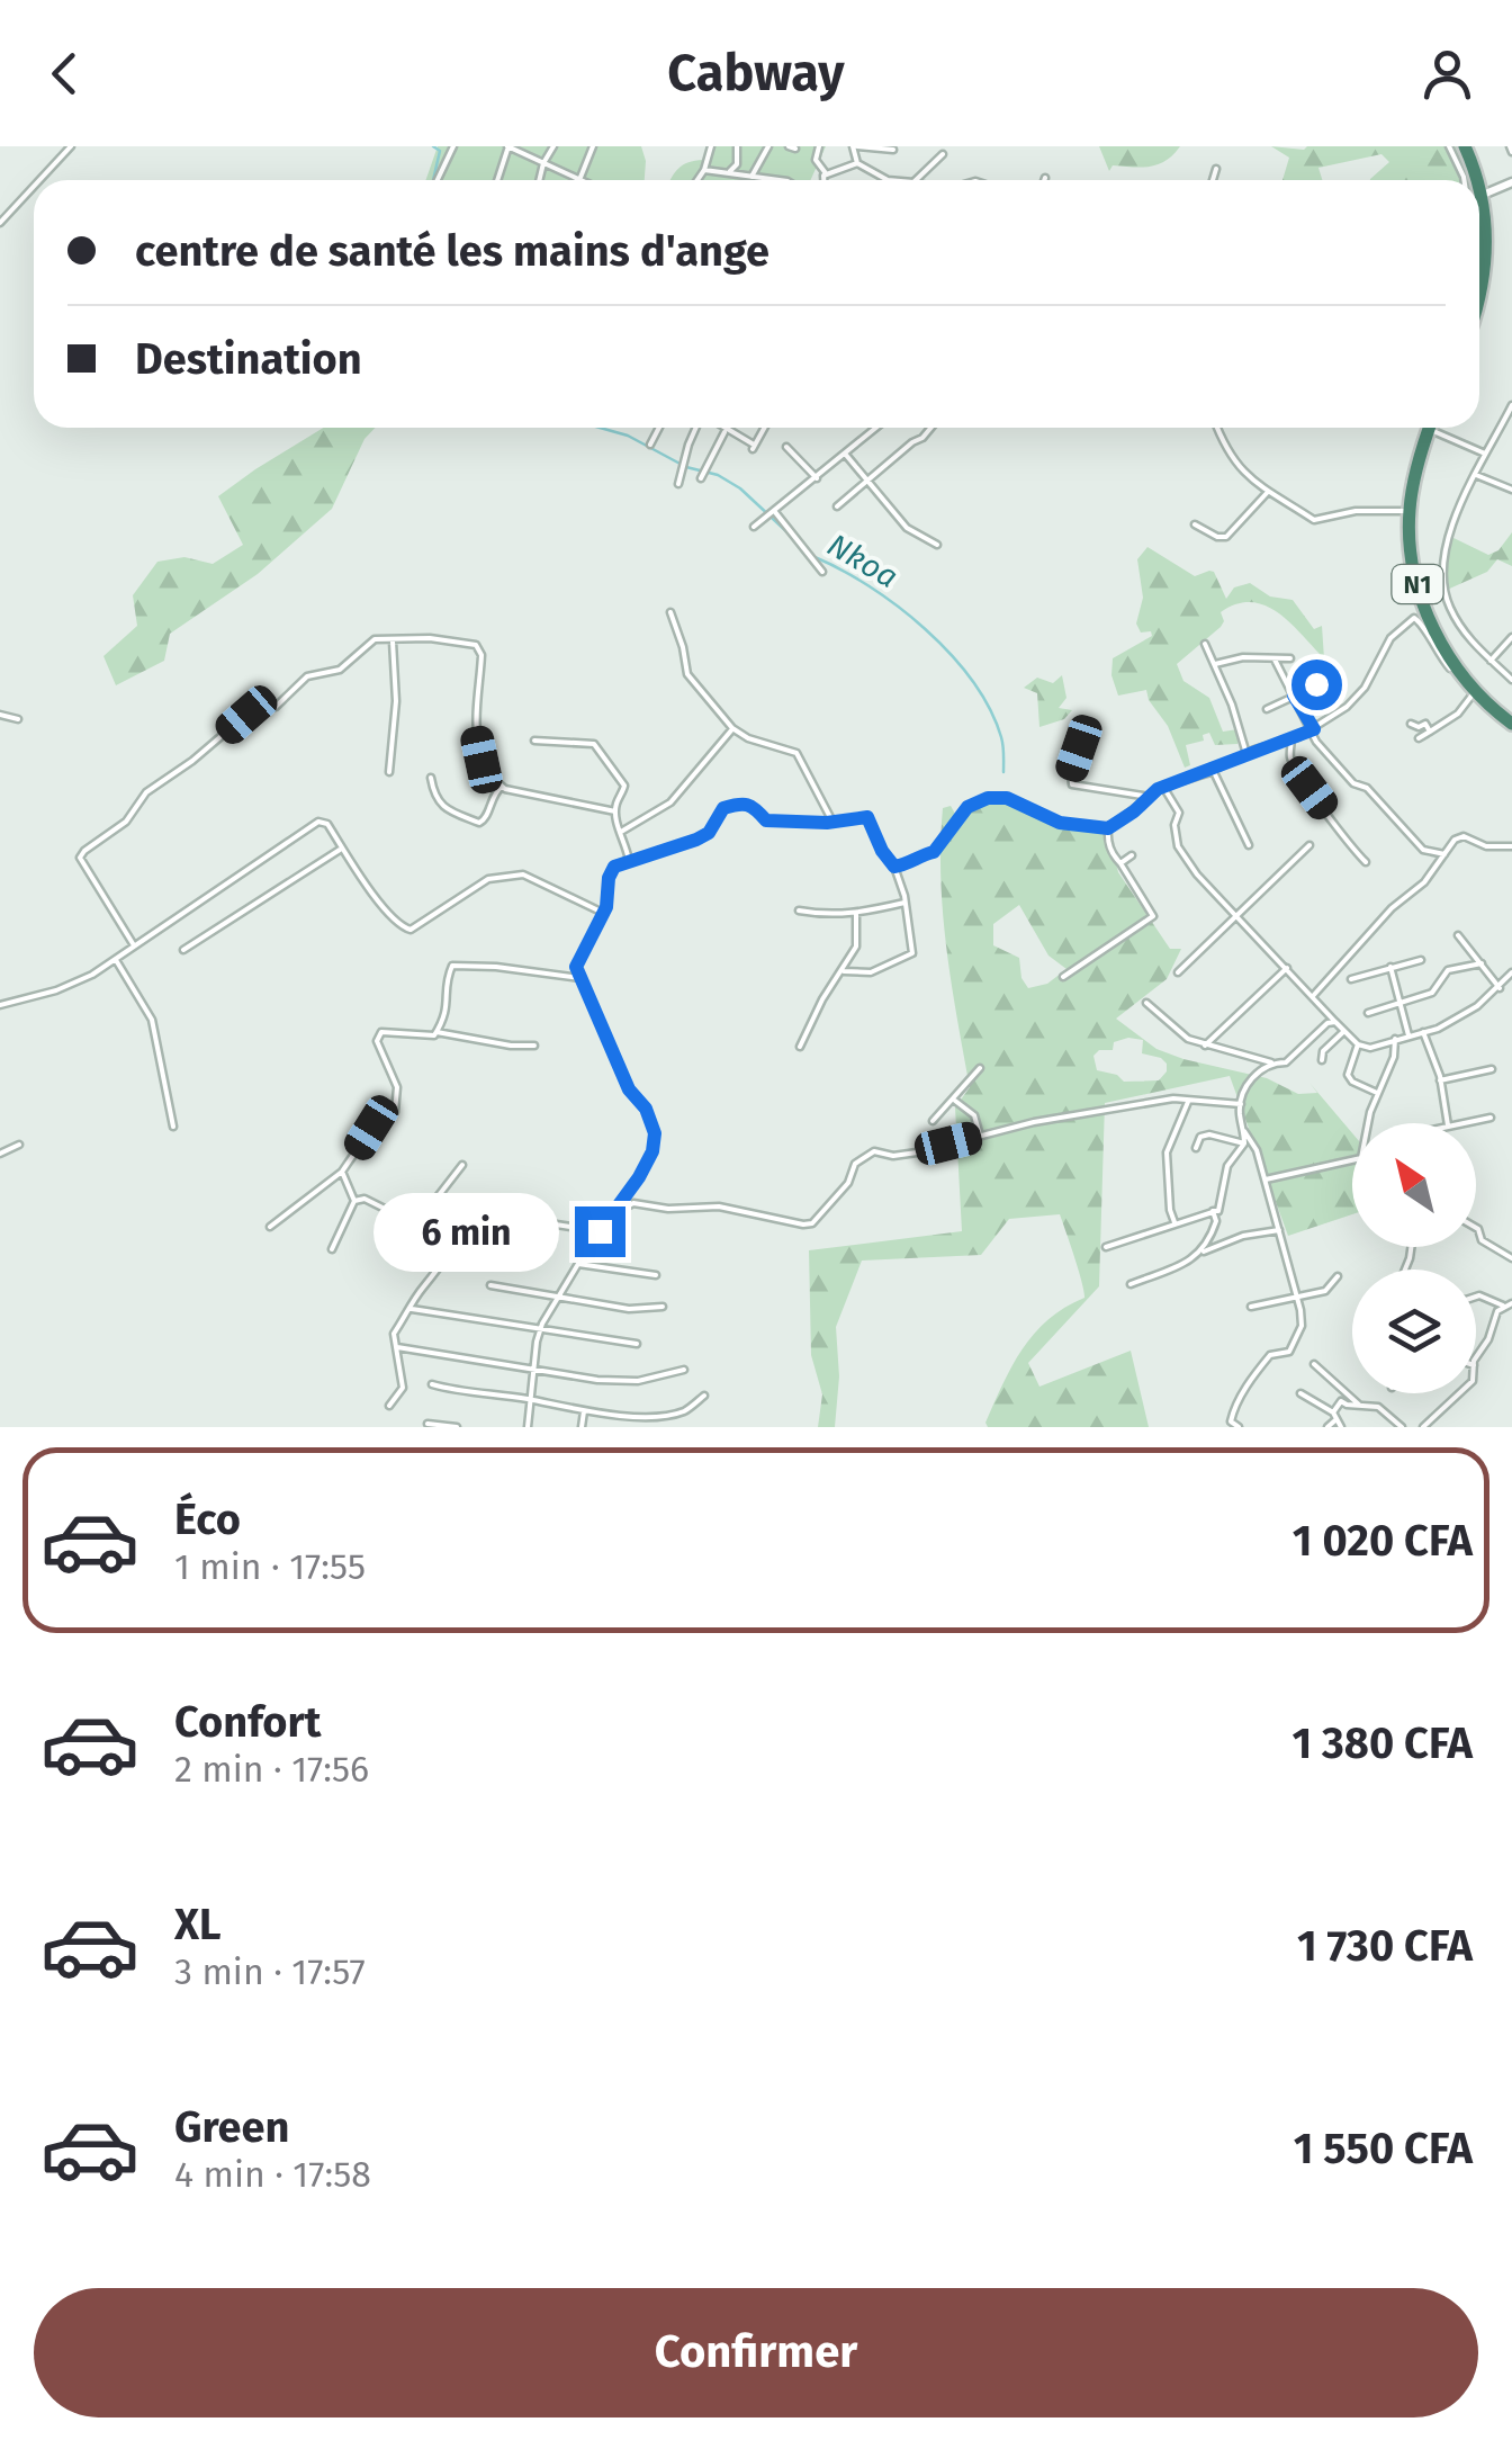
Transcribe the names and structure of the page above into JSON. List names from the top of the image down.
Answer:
{
  "streets": {
    "highway": ["N1"]
  },
  "water": ["Nkoa"],
  "north": "top left",
  "page": {
    "header": "Cabway",
    "banner": ["centre de santé les mains d'ange", "Destination"],
    "bubble": "6 min",
    "list": [
      {
        "name": "Éco",
        "note": "1 min · 17:55",
        "value": "1 020 CFA"
      },
      {
        "name": "Confort",
        "note": "2 min · 17:56",
        "value": "1 380 CFA"
      },
      {
        "name": "XL",
        "note": "3 min · 17:57",
        "value": "1 730 CFA"
      },
      {
        "name": "Green",
        "note": "4 min · 17:58",
        "value": "1 550 CFA"
      }
    ],
    "buttons": "Confirmer"
  }
}
